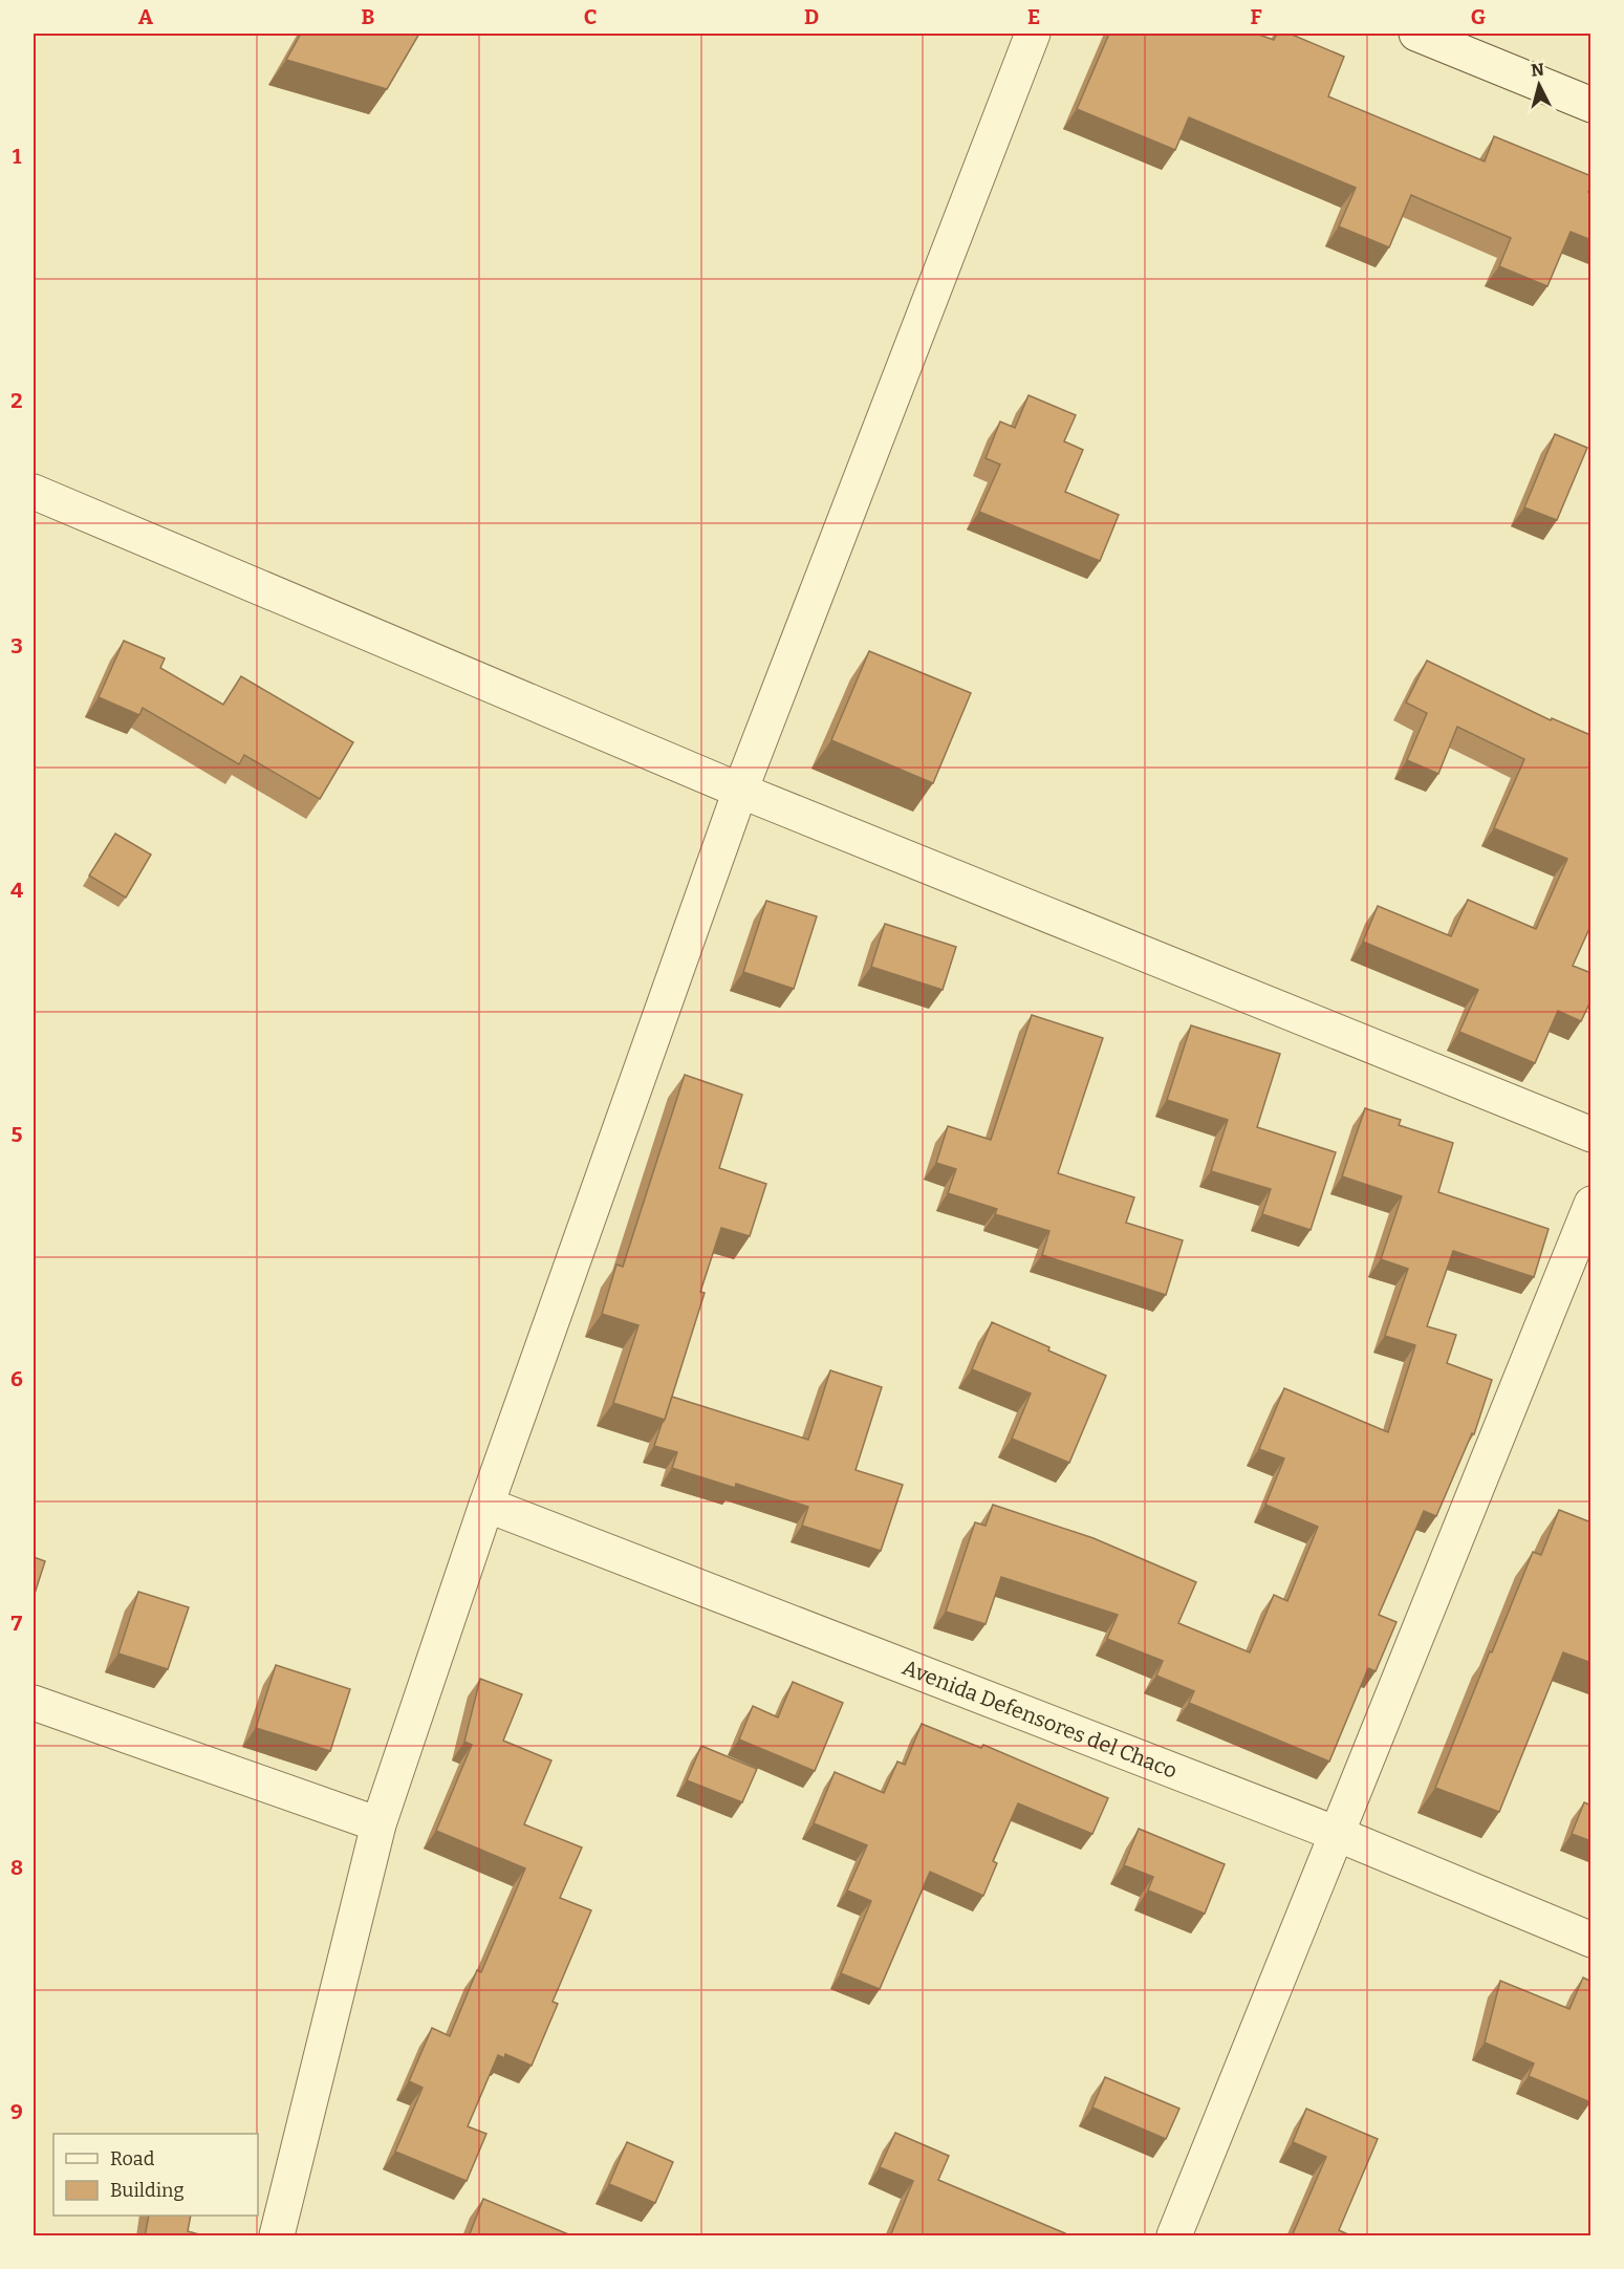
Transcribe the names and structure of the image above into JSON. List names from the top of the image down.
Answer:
{
  "streets": {
    "street": ["Avenida Defensores del Chaco"]
  },
  "legend": ["Road", "Building"],
  "north": "top",
  "grid": {
    "columns": [
      "A",
      "B",
      "C",
      "D",
      "E",
      "F",
      "G"
    ],
    "rows": [
      "1",
      "2",
      "3",
      "4",
      "5",
      "6",
      "7",
      "8",
      "9"
    ]
  }
}
